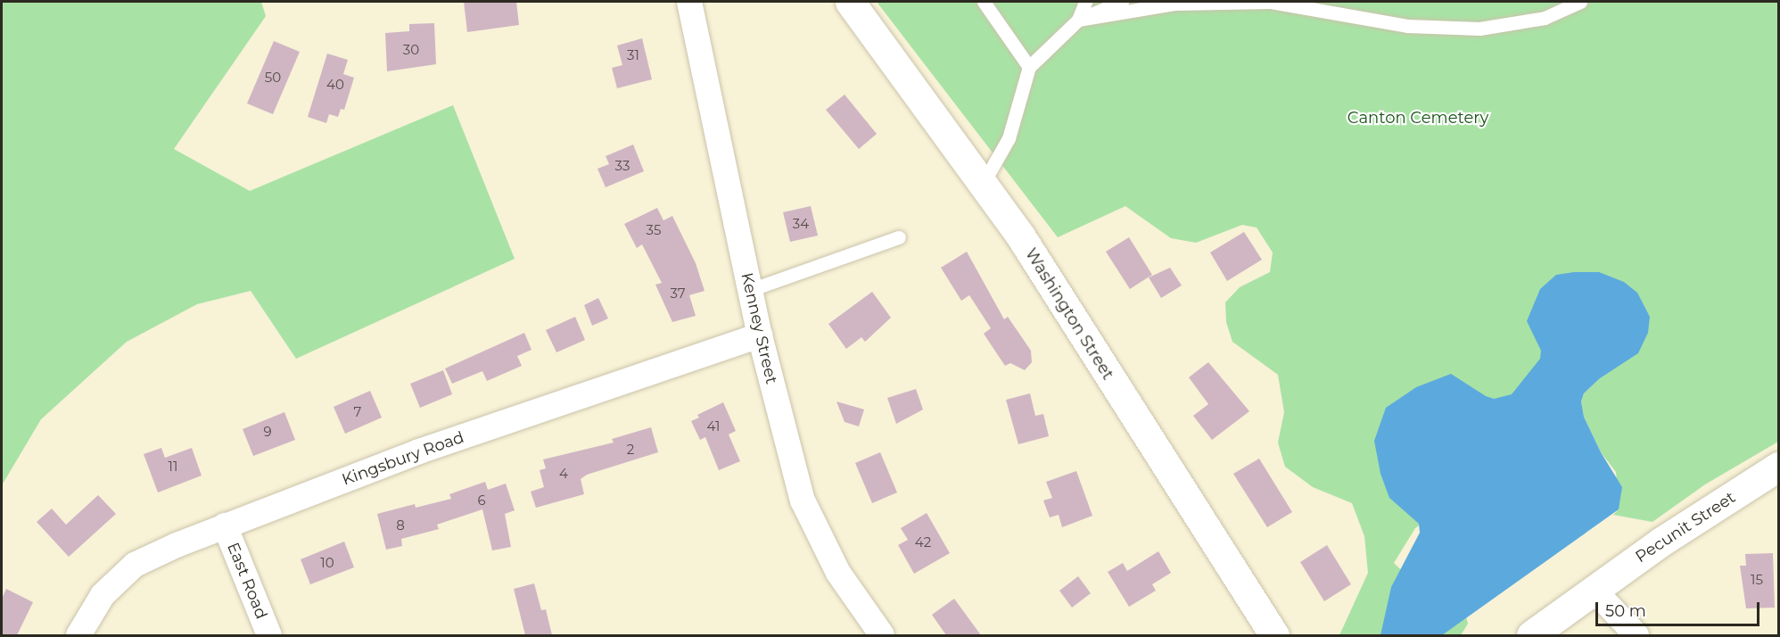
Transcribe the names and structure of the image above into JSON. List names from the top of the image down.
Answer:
{
  "streets": {
    "main road": ["Washington Street", "Pecunit Street"],
    "street": ["Kenney Street", "Kingsbury Road", "East Road"]
  },
  "crossings": [
    ["Kenney Street", "Kingsbury Road"],
    ["Kingsbury Road", "East Road"]
  ],
  "parks": ["Canton Cemetery"],
  "house_numbers": [
    "30",
    "31",
    "50",
    "40",
    "33",
    "34",
    "35",
    "37",
    "7",
    "41",
    "9",
    "2",
    "11",
    "4",
    "6",
    "8",
    "42",
    "10",
    "15"
  ],
  "scale_bar": "50 m"
}
